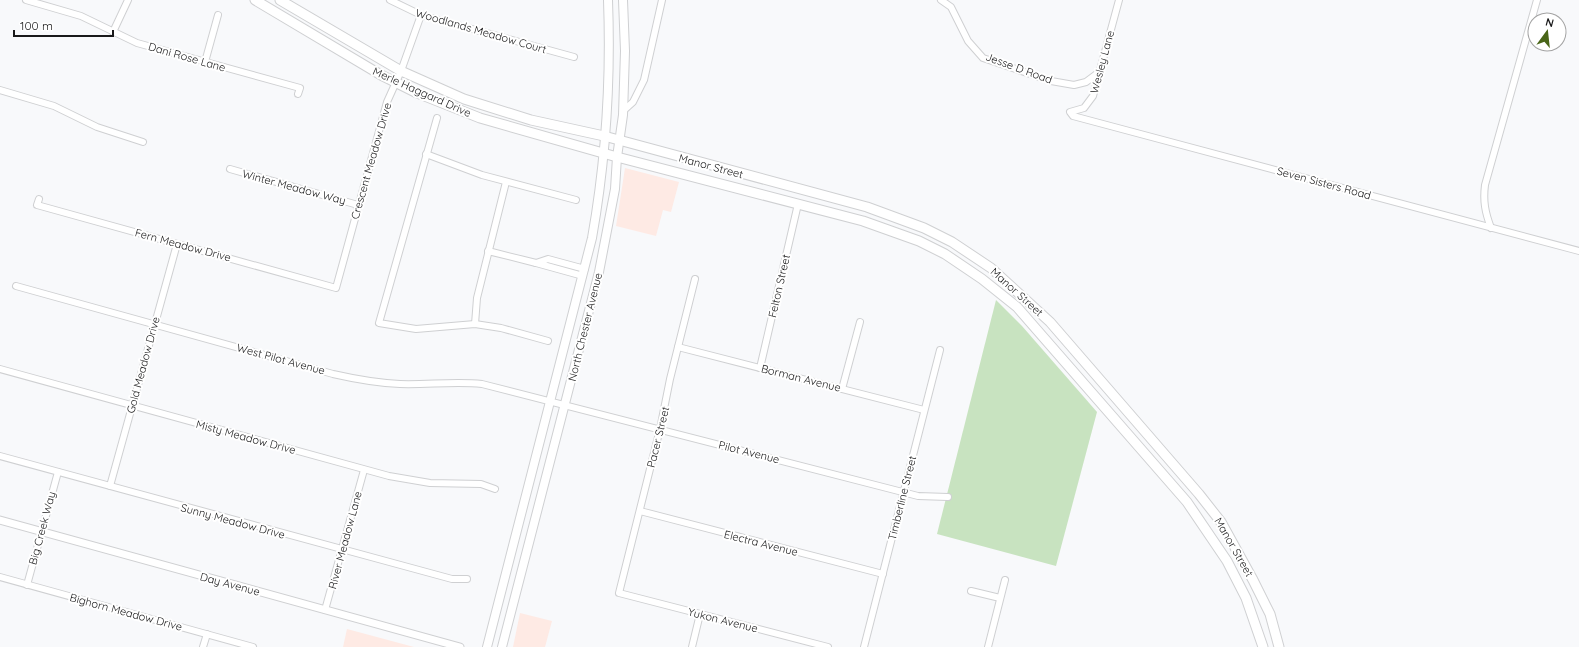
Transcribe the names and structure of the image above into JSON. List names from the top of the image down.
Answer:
{
  "streets": {
    "main road": ["Merle Haggard Drive", "Manor Street", "North Chester Avenue"],
    "street": [
      "Woodlands Meadow Court",
      "Dani Rose Lane",
      "Wesley Lane",
      "Jesse D Road",
      "Crescent Meadow Drive",
      "Seven Sisters Road",
      "Winter Meadow Way",
      "Fern Meadow Drive",
      "Felton Street",
      "West Pilot Avenue",
      "Gold Meadow Drive",
      "Borman Avenue",
      "Misty Meadow Drive",
      "Pacer Street",
      "Pilot Avenue",
      "Timberline Street",
      "Sunny Meadow Drive",
      "Big Creek Way",
      "River Meadow Lane",
      "Electra Avenue",
      "Day Avenue",
      "Bighorn Meadow Drive",
      "Yukon Avenue"
    ]
  },
  "crossings": [
    ["Woodlands Meadow Court", "Crescent Meadow Drive"],
    ["Wesley Lane", "Jesse D Road"],
    ["Wesley Lane", "Seven Sisters Road"],
    ["Merle Haggard Drive", "Crescent Meadow Drive"],
    ["Merle Haggard Drive", "Manor Street"],
    ["Merle Haggard Drive", "North Chester Avenue"],
    ["Crescent Meadow Drive", "Winter Meadow Way"],
    ["Crescent Meadow Drive", "Fern Meadow Drive"],
    ["Manor Street", "Felton Street"],
    ["Manor Street", "North Chester Avenue"],
    ["Fern Meadow Drive", "Gold Meadow Drive"],
    ["Felton Street", "Borman Avenue"],
    ["North Chester Avenue", "West Pilot Avenue"],
    ["North Chester Avenue", "Pilot Avenue"],
    ["West Pilot Avenue", "Gold Meadow Drive"],
    ["West Pilot Avenue", "Pilot Avenue"],
    ["Gold Meadow Drive", "Misty Meadow Drive"],
    ["Gold Meadow Drive", "Sunny Meadow Drive"],
    ["Borman Avenue", "Pacer Street"],
    ["Borman Avenue", "Timberline Street"],
    ["Misty Meadow Drive", "River Meadow Lane"],
    ["Pacer Street", "Pilot Avenue"],
    ["Pacer Street", "Electra Avenue"],
    ["Pacer Street", "Yukon Avenue"],
    ["Pilot Avenue", "Timberline Street"],
    ["Timberline Street", "Electra Avenue"],
    ["Sunny Meadow Drive", "Big Creek Way"],
    ["Sunny Meadow Drive", "River Meadow Lane"],
    ["Big Creek Way", "Day Avenue"],
    ["Big Creek Way", "Bighorn Meadow Drive"],
    ["River Meadow Lane", "Day Avenue"]
  ],
  "scale_bar": "100 m",
  "north": "top"
}
